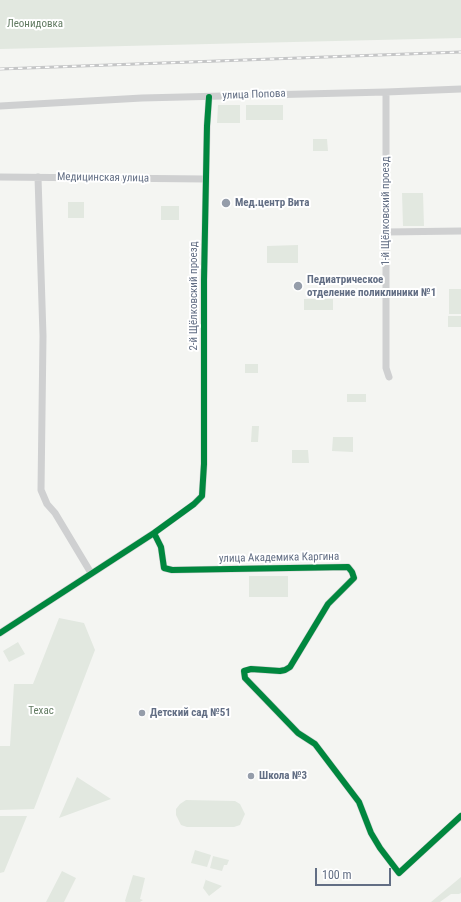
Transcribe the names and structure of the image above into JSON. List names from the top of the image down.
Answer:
{
  "streets": {
    "street": [
      "улица Попова",
      "Медицинская улица",
      "1-й Щёлковский проезд",
      "2-й Щёлковский проезд",
      "улица Академика Каргина"
    ]
  },
  "crossings": [
    ["улица Попова", "1-й Щёлковский проезд"],
    ["улица Попова", "2-й Щёлковский проезд"],
    ["Медицинская улица", "2-й Щёлковский проезд"],
    ["2-й Щёлковский проезд", "улица Академика Каргина"]
  ],
  "parks": ["Леонидовка", "Техас"],
  "places": [
    "Мед.центр Вита",
    "Педиатрическое отделение поликлиники №1",
    "Детский сад №51",
    "Школа №3"
  ],
  "scale_bar": "100 m"
}
